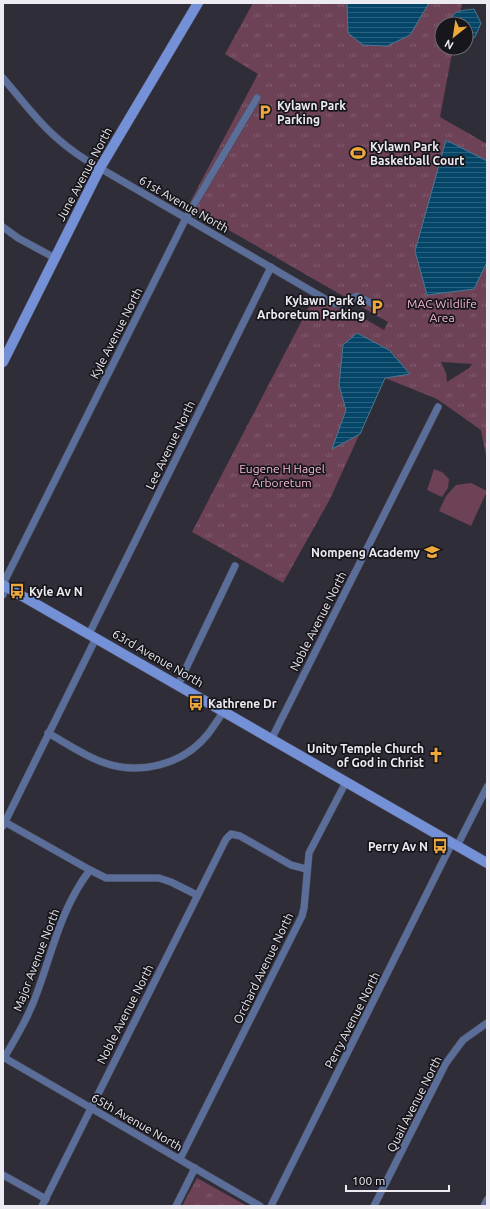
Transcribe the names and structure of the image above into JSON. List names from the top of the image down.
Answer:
{
  "streets": {
    "street": [
      "June Avenue North",
      "61st Avenue North",
      "Kyle Avenue North",
      "Lee Avenue North",
      "Noble Avenue North",
      "63rd Avenue North",
      "Major Avenue North",
      "Orchard Avenue North",
      "Perry Avenue North",
      "Quail Avenue North",
      "65th Avenue North"
    ]
  },
  "crossings": [
    ["June Avenue North", "61st Avenue North"],
    ["61st Avenue North", "Kyle Avenue North"],
    ["61st Avenue North", "Lee Avenue North"],
    ["Kyle Avenue North", "63rd Avenue North"],
    ["Lee Avenue North", "63rd Avenue North"],
    ["Noble Avenue North", "63rd Avenue North"],
    ["Noble Avenue North", "Orchard Avenue North"],
    ["Noble Avenue North", "65th Avenue North"],
    ["63rd Avenue North", "Orchard Avenue North"],
    ["63rd Avenue North", "Perry Avenue North"],
    ["Major Avenue North", "65th Avenue North"],
    ["Orchard Avenue North", "65th Avenue North"]
  ],
  "parks": ["MAC Wildlife Area", "Eugene H Hagel Arboretum"],
  "places": {
    "parking": ["Kylawn Park Parking", "Kylawn Park & Arboretum Parking"],
    "sports": ["Kylawn Park Basketball Court"],
    "school or university": ["Nompeng Academy"],
    "bus stop": ["Kyle Av N", "Kathrene Dr", "Perry Av N"],
    "church": ["Unity Temple Church of God in Christ"]
  },
  "scale_bar": "100 m",
  "north": "bottom left"
}
